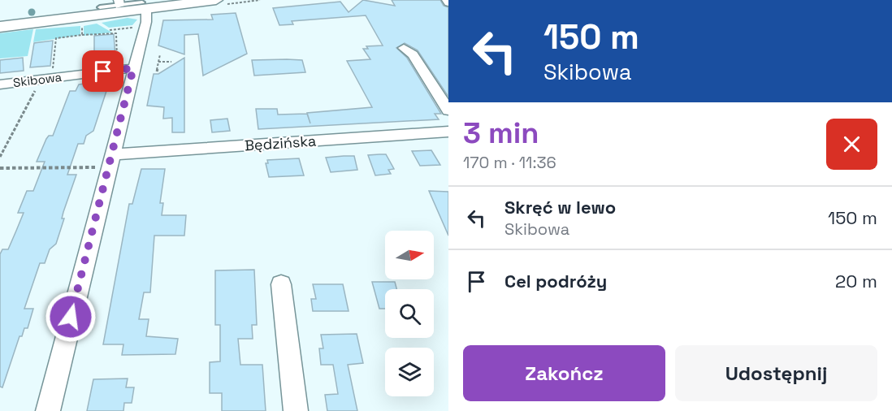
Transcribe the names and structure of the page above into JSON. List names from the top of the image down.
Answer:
{
  "streets": {
    "street": ["Skibowa", "Będzińska"]
  },
  "north": "right",
  "page": {
    "turn": ["150 m", "Skibowa"],
    "heading": ["3 min", "170 m · 11:36"],
    "list": [
      {
        "name": "Skręć w lewo",
        "note": "Skibowa",
        "value": "150 m"
      },
      {
        "name": "Cel podróży",
        "value": "20 m"
      }
    ],
    "buttons": ["Zakończ", "Udostępnij"]
  }
}
